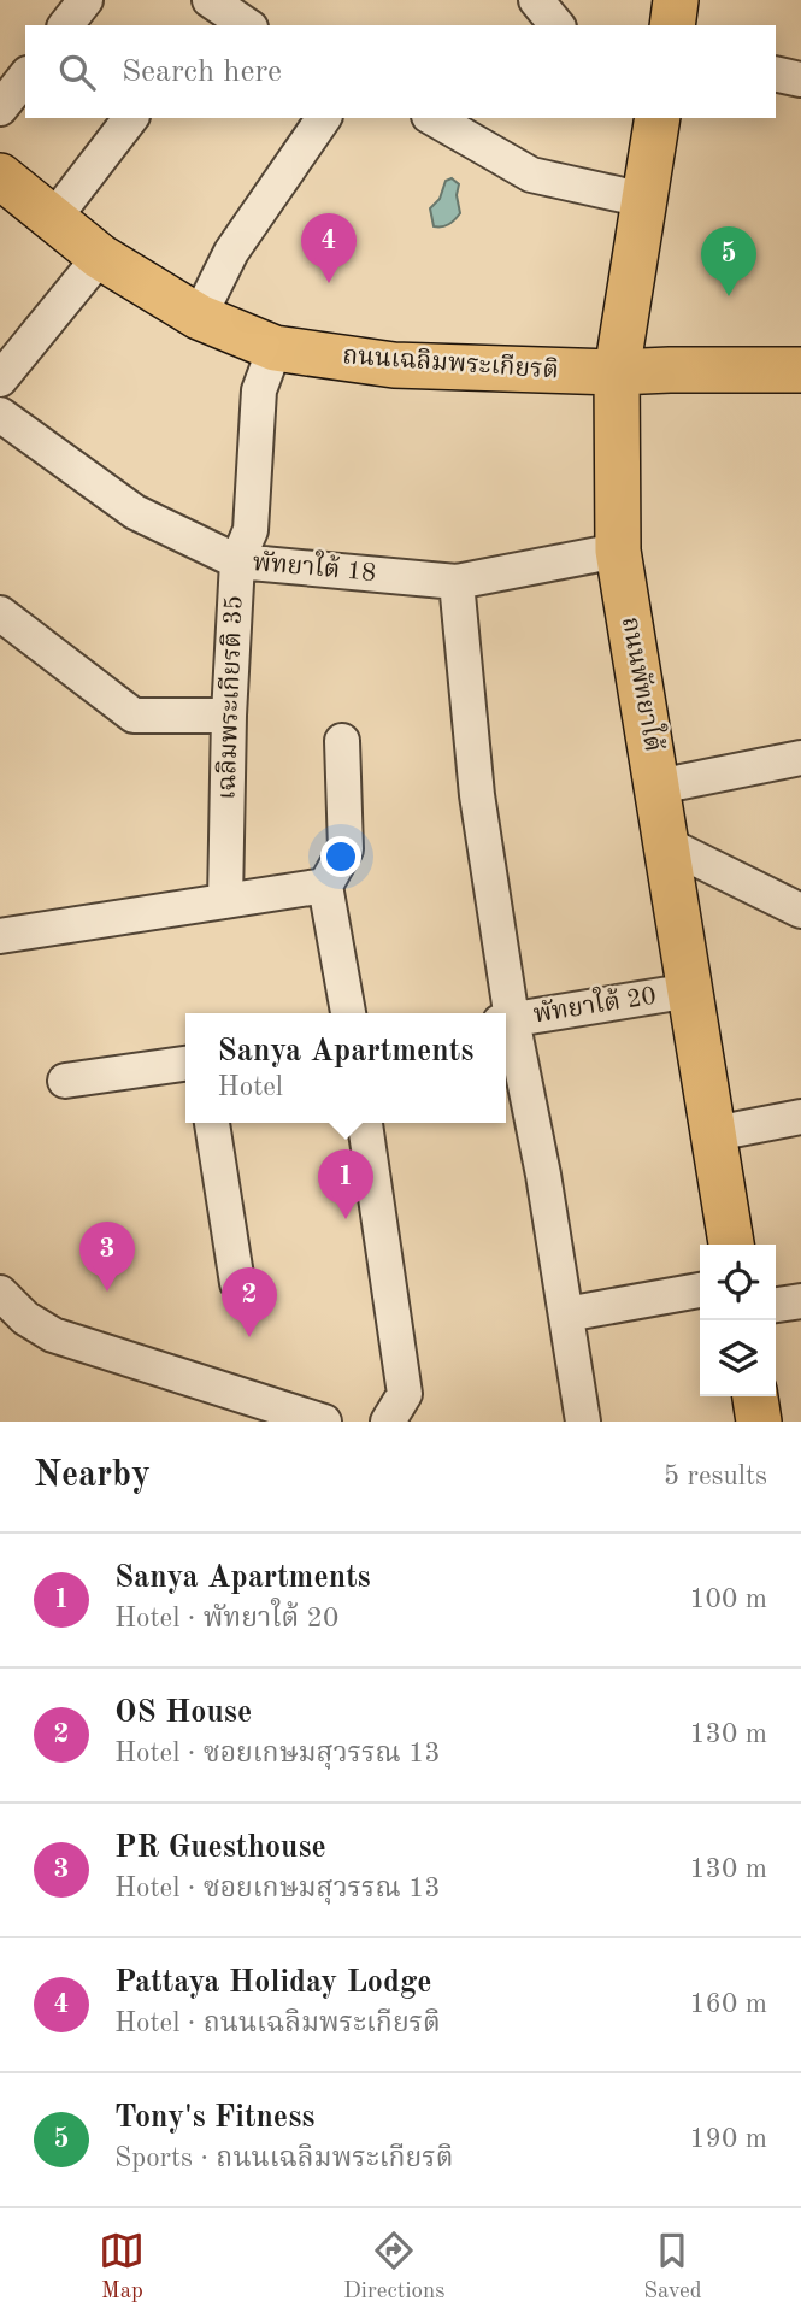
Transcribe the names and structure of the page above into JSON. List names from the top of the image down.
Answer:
{
  "streets": {
    "main road": ["ถนนเฉลิมพระเกียรติ", "ถนนพัทยาใต้"],
    "street": ["พัทยาใต้ 18", "เฉลิมพระเกียรติ 35", "พัทยาใต้ 20"]
  },
  "crossings": [
    ["ถนนเฉลิมพระเกียรติ", "ถนนพัทยาใต้"],
    ["ถนนเฉลิมพระเกียรติ", "เฉลิมพระเกียรติ 35"],
    ["พัทยาใต้ 18", "ถนนพัทยาใต้"],
    ["พัทยาใต้ 18", "เฉลิมพระเกียรติ 35"],
    ["ถนนพัทยาใต้", "พัทยาใต้ 20"]
  ],
  "page": {
    "search": "Search here",
    "pins": [
      "4",
      "5",
      "1",
      "3",
      "2"
    ],
    "popup": ["Sanya Apartments", "Hotel"],
    "heading": ["Nearby", "5 results"],
    "list": [
      {
        "mark": "1",
        "name": "Sanya Apartments",
        "note": "Hotel · พัทยาใต้ 20",
        "value": "100 m"
      },
      {
        "mark": "2",
        "name": "OS House",
        "note": "Hotel · ซอยเกษมสุวรรณ 13",
        "value": "130 m"
      },
      {
        "mark": "3",
        "name": "PR Guesthouse",
        "note": "Hotel · ซอยเกษมสุวรรณ 13",
        "value": "130 m"
      },
      {
        "mark": "4",
        "name": "Pattaya Holiday Lodge",
        "note": "Hotel · ถนนเฉลิมพระเกียรติ",
        "value": "160 m"
      },
      {
        "mark": "5",
        "name": "Tony's Fitness",
        "note": "Sports · ถนนเฉลิมพระเกียรติ",
        "value": "190 m"
      }
    ],
    "nav": ["Map", "Directions", "Saved"]
  }
}
